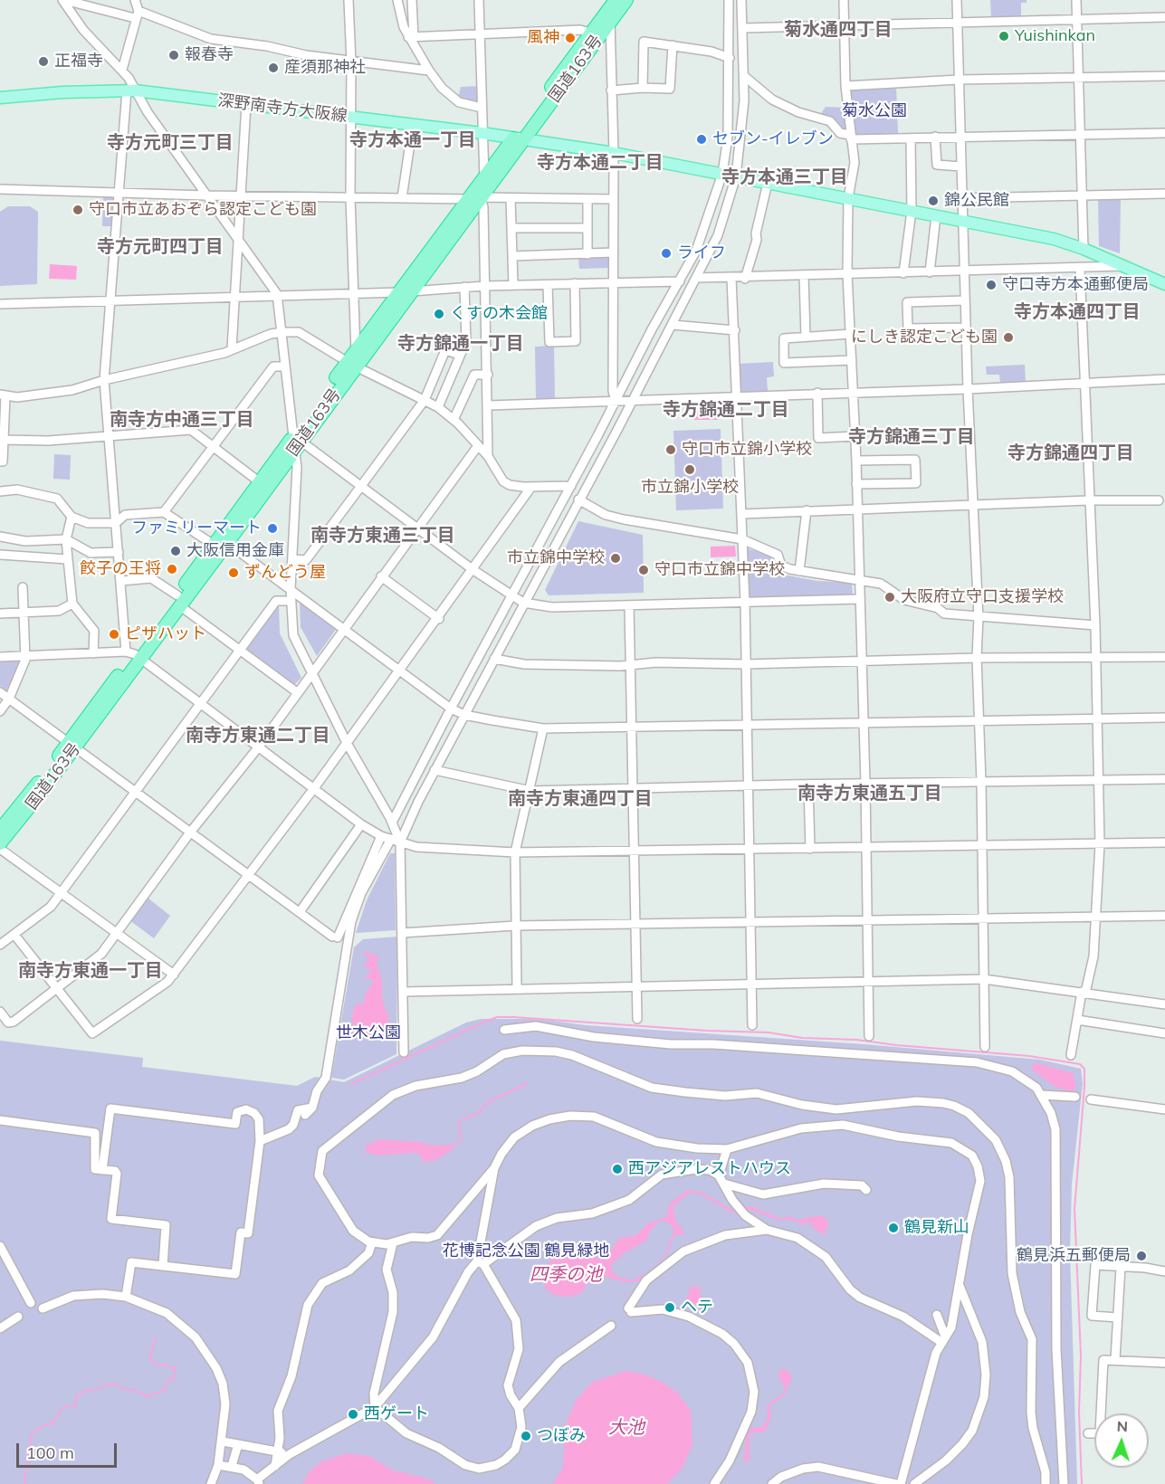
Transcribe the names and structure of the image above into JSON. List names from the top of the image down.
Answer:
{
  "streets": {
    "highway": ["国道163号"],
    "main road": ["深野南寺方大阪線"]
  },
  "crossings": [
    ["国道163号", "深野南寺方大阪線"]
  ],
  "districts": [
    "菊水通四丁目",
    "寺方本通一丁目",
    "寺方元町三丁目",
    "寺方本通二丁目",
    "寺方本通三丁目",
    "寺方元町四丁目",
    "寺方本通四丁目",
    "寺方錦通一丁目",
    "寺方錦通二丁目",
    "南寺方中通三丁目",
    "寺方錦通三丁目",
    "寺方錦通四丁目",
    "南寺方東通三丁目",
    "南寺方東通二丁目",
    "南寺方東通五丁目",
    "南寺方東通四丁目",
    "南寺方東通一丁目"
  ],
  "water": ["四季の池", "大池"],
  "parks": ["菊水公園", "世木公園", "花博記念公園 鶴見緑地"],
  "places": [
    "Yuishinkan",
    "風神",
    "報春寺",
    "正福寺",
    "産須那神社",
    "セブン-イレブン",
    "錦公民館",
    "守口市立あおぞら認定こども園",
    "ライフ",
    "守口寺方本通郵便局",
    "くすの木会館",
    "にしき認定こども園",
    "守口市立錦小学校",
    "市立錦小学校",
    "ファミリーマート",
    "大阪信用金庫",
    "市立錦中学校",
    "餃子の王将",
    "守口市立錦中学校",
    "ずんどう屋",
    "大阪府立守口支援学校",
    "ピザハット",
    "西アジアレストハウス",
    "鶴見新山",
    "鶴見浜五郵便局",
    "ヘテ",
    "西ゲート",
    "つぼみ"
  ],
  "scale_bar": "100 m",
  "north": "top"
}
